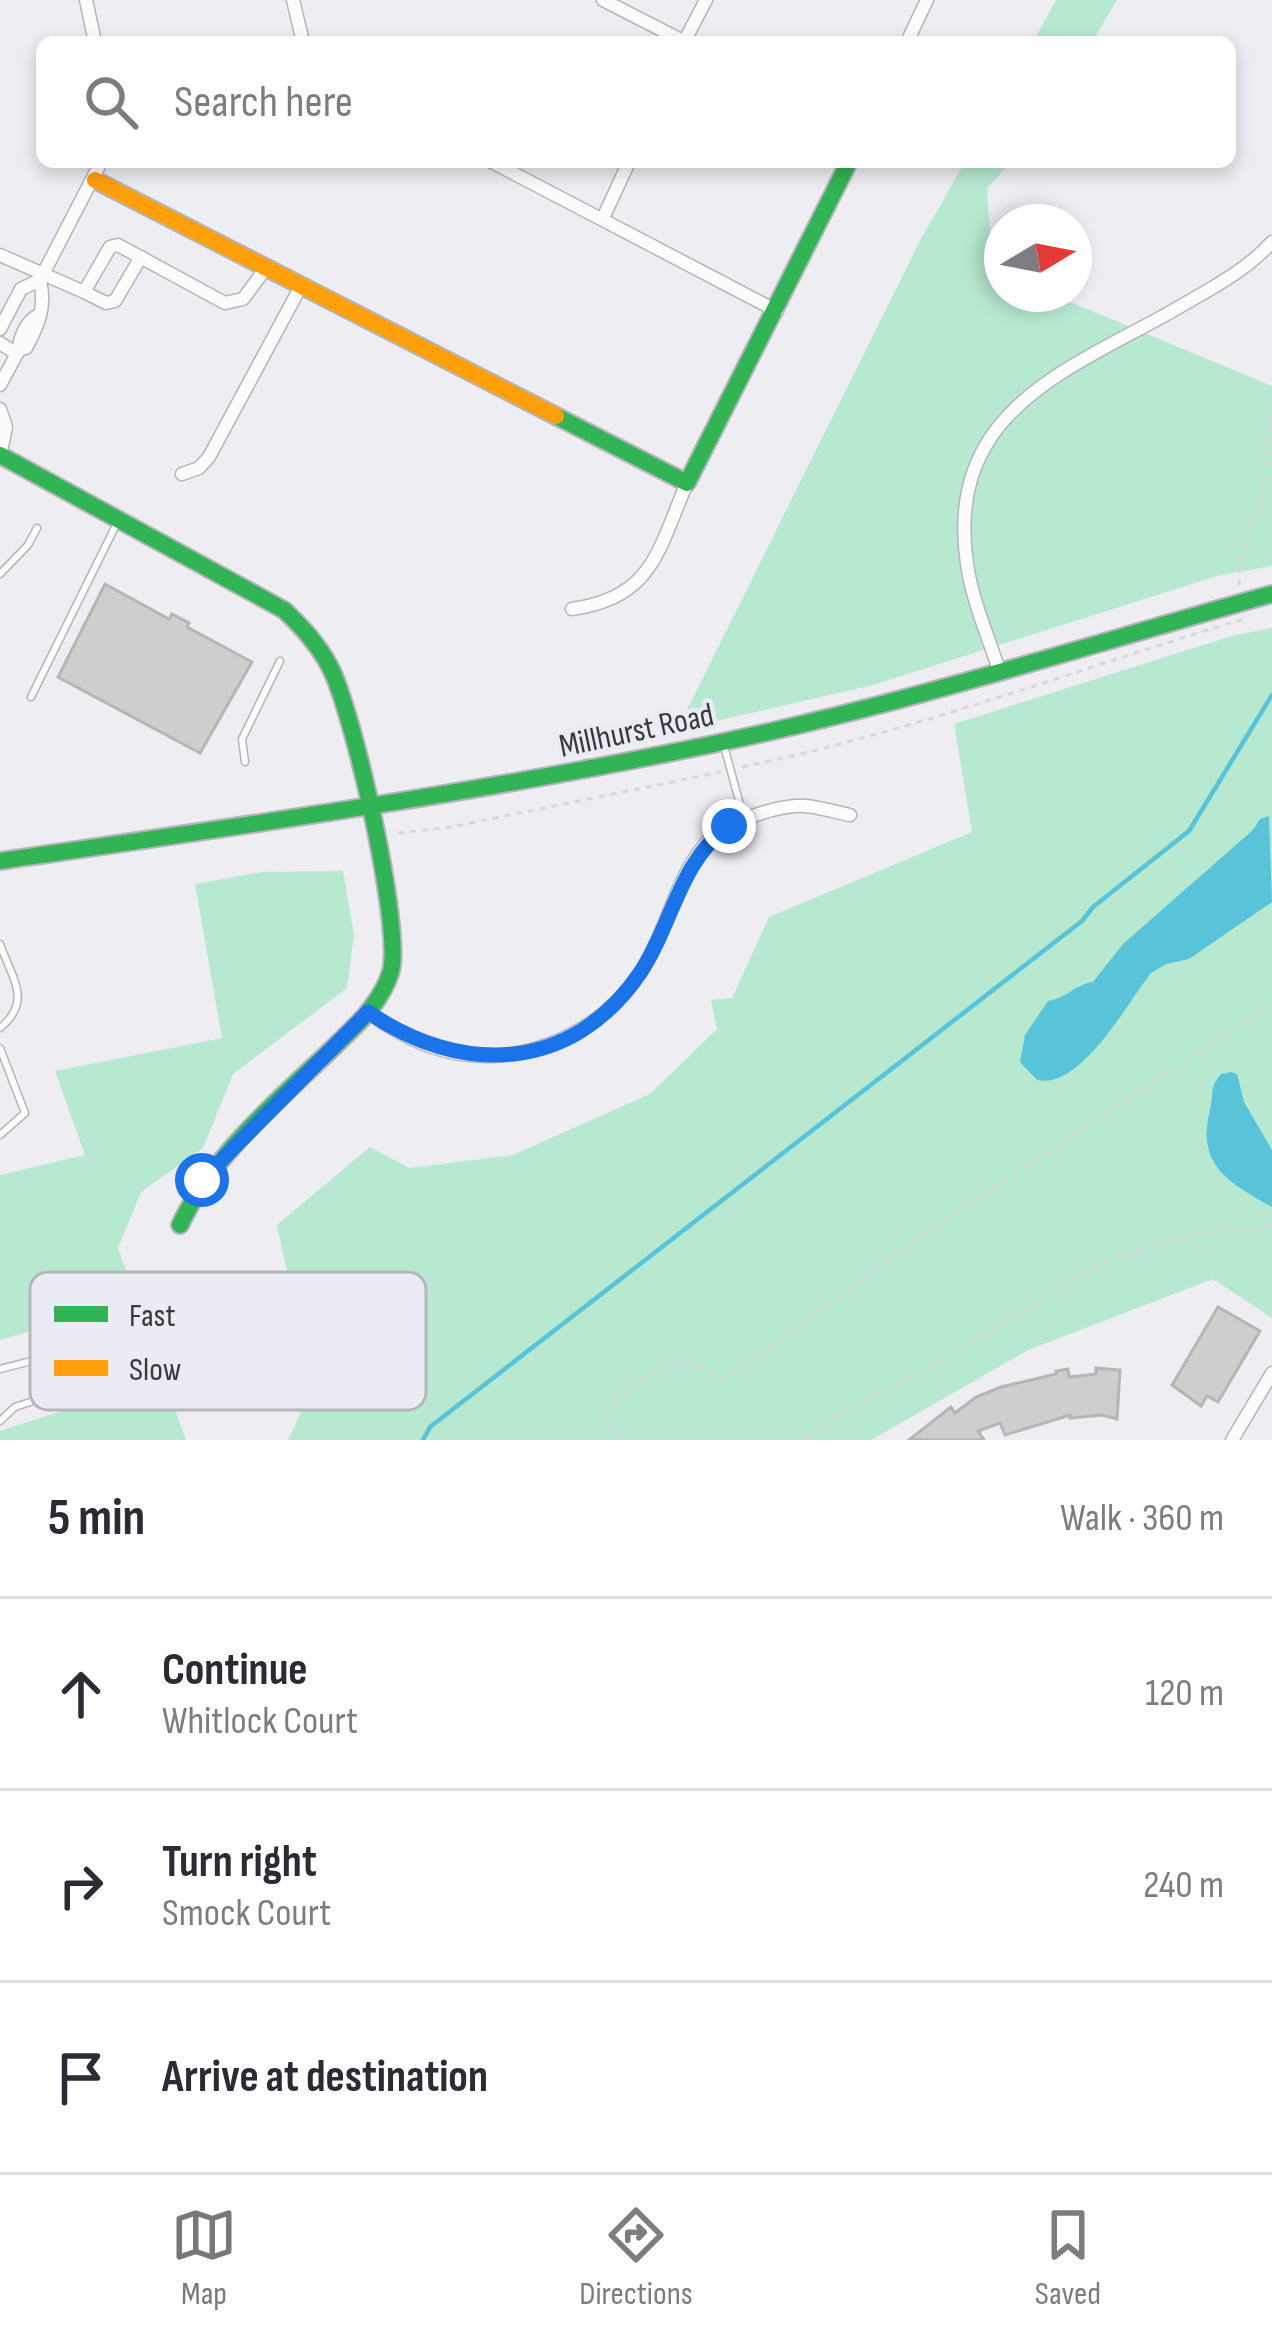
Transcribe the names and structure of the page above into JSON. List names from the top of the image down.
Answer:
{
  "streets": {
    "street": ["Millhurst Road"]
  },
  "legend": ["Fast", "Slow"],
  "north": "right",
  "page": {
    "search": "Search here",
    "heading": ["5 min", "Walk · 360 m"],
    "list": [
      ["Continue", "Whitlock Court", "120 m"],
      ["Turn right", "Smock Court", "240 m"],
      "Arrive at destination"
    ],
    "nav": ["Map", "Directions", "Saved"]
  }
}
